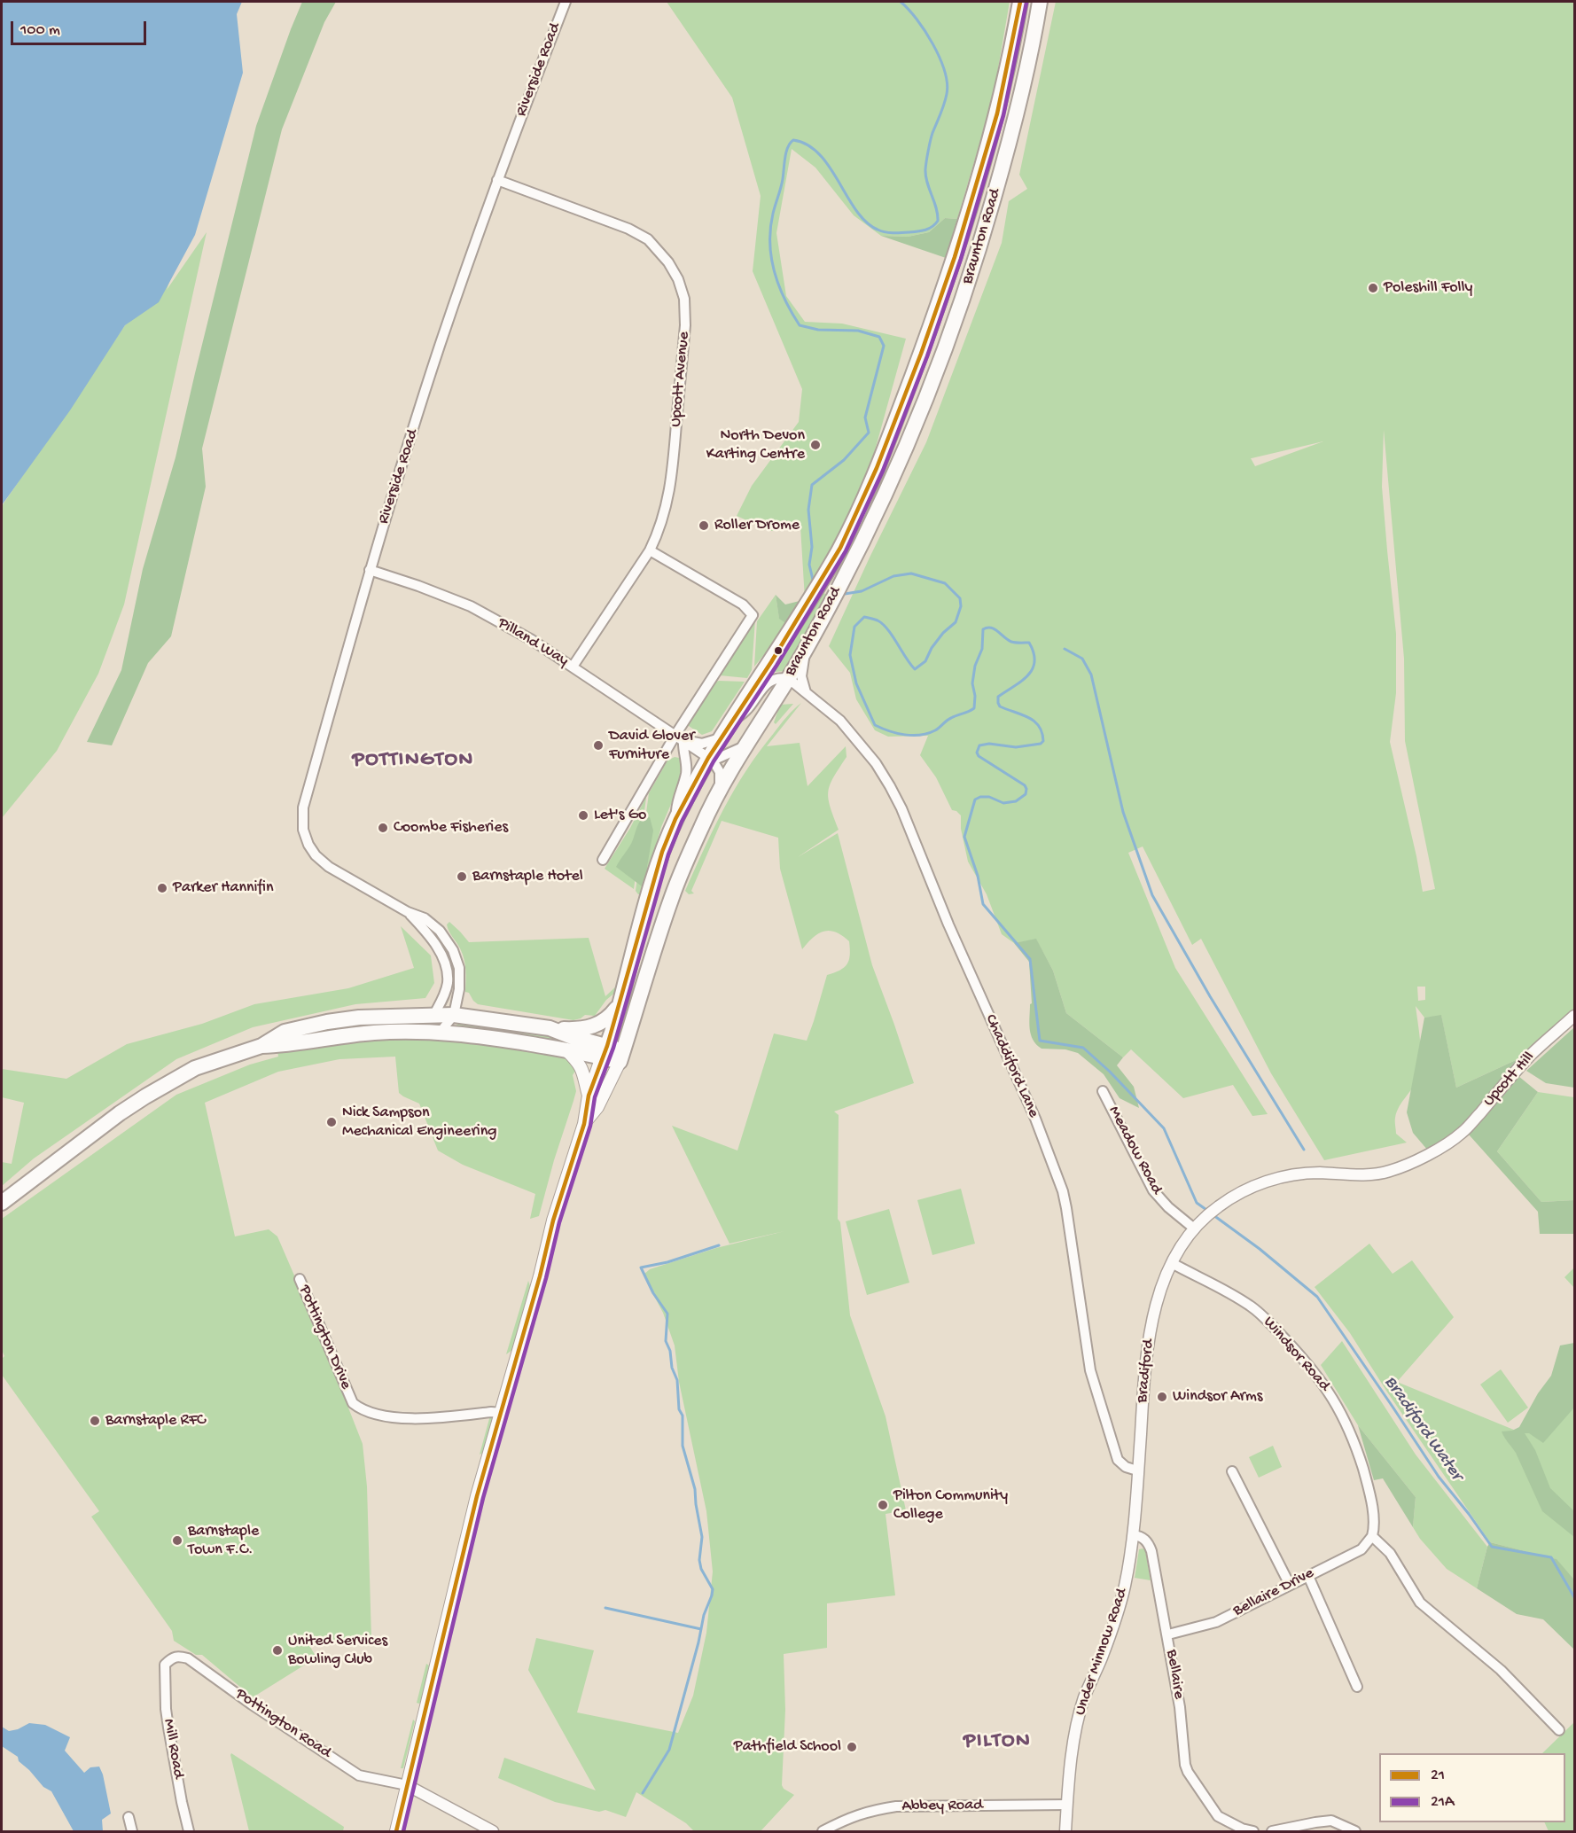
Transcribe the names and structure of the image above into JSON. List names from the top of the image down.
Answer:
{
  "streets": {
    "main road": ["Braunton Road"],
    "street": [
      "Riverside Road",
      "Upcott Avenue",
      "Pilland Way",
      "Chaddiford Lane",
      "Upcott Hill",
      "Meadow Road",
      "Pottington Drive",
      "Windsor Road",
      "Bradiford",
      "Bellaire Drive",
      "Under Minnow Road",
      "Bellaire",
      "Pottington Road",
      "Mill Road",
      "Abbey Road"
    ]
  },
  "crossings": [
    ["Riverside Road", "Upcott Avenue"],
    ["Riverside Road", "Pilland Way"],
    ["Braunton Road", "Pilland Way"],
    ["Braunton Road", "Chaddiford Lane"],
    ["Braunton Road", "Pottington Drive"],
    ["Braunton Road", "Pottington Road"],
    ["Upcott Avenue", "Pilland Way"],
    ["Chaddiford Lane", "Bradiford"],
    ["Upcott Hill", "Bradiford"],
    ["Meadow Road", "Bradiford"],
    ["Windsor Road", "Bradiford"],
    ["Windsor Road", "Bellaire Drive"],
    ["Bradiford", "Under Minnow Road"],
    ["Bradiford", "Bellaire"],
    ["Bellaire Drive", "Bellaire"],
    ["Under Minnow Road", "Bellaire"],
    ["Under Minnow Road", "Abbey Road"],
    ["Pottington Road", "Mill Road"]
  ],
  "districts": ["POTTINGTON", "PILTON"],
  "water": ["Bradiford Water"],
  "places": [
    "Poleshill Folly",
    "North Devon Karting Centre",
    "Roller Drome",
    "David Glover Furniture",
    "Let's Go",
    "Coombe Fisheries",
    "Barnstaple Hotel",
    "Parker Hannifin",
    "Nick Sampson Mechanical Engineering",
    "Windsor Arms",
    "Barnstaple RFC",
    "Pilton Community College",
    "Barnstaple Town F.C.",
    "United Services Bowling Club",
    "Pathfield School"
  ],
  "lines": ["transit line 21", "transit line 21A"],
  "legend": ["21", "21A"],
  "scale_bar": "100 m"
}
